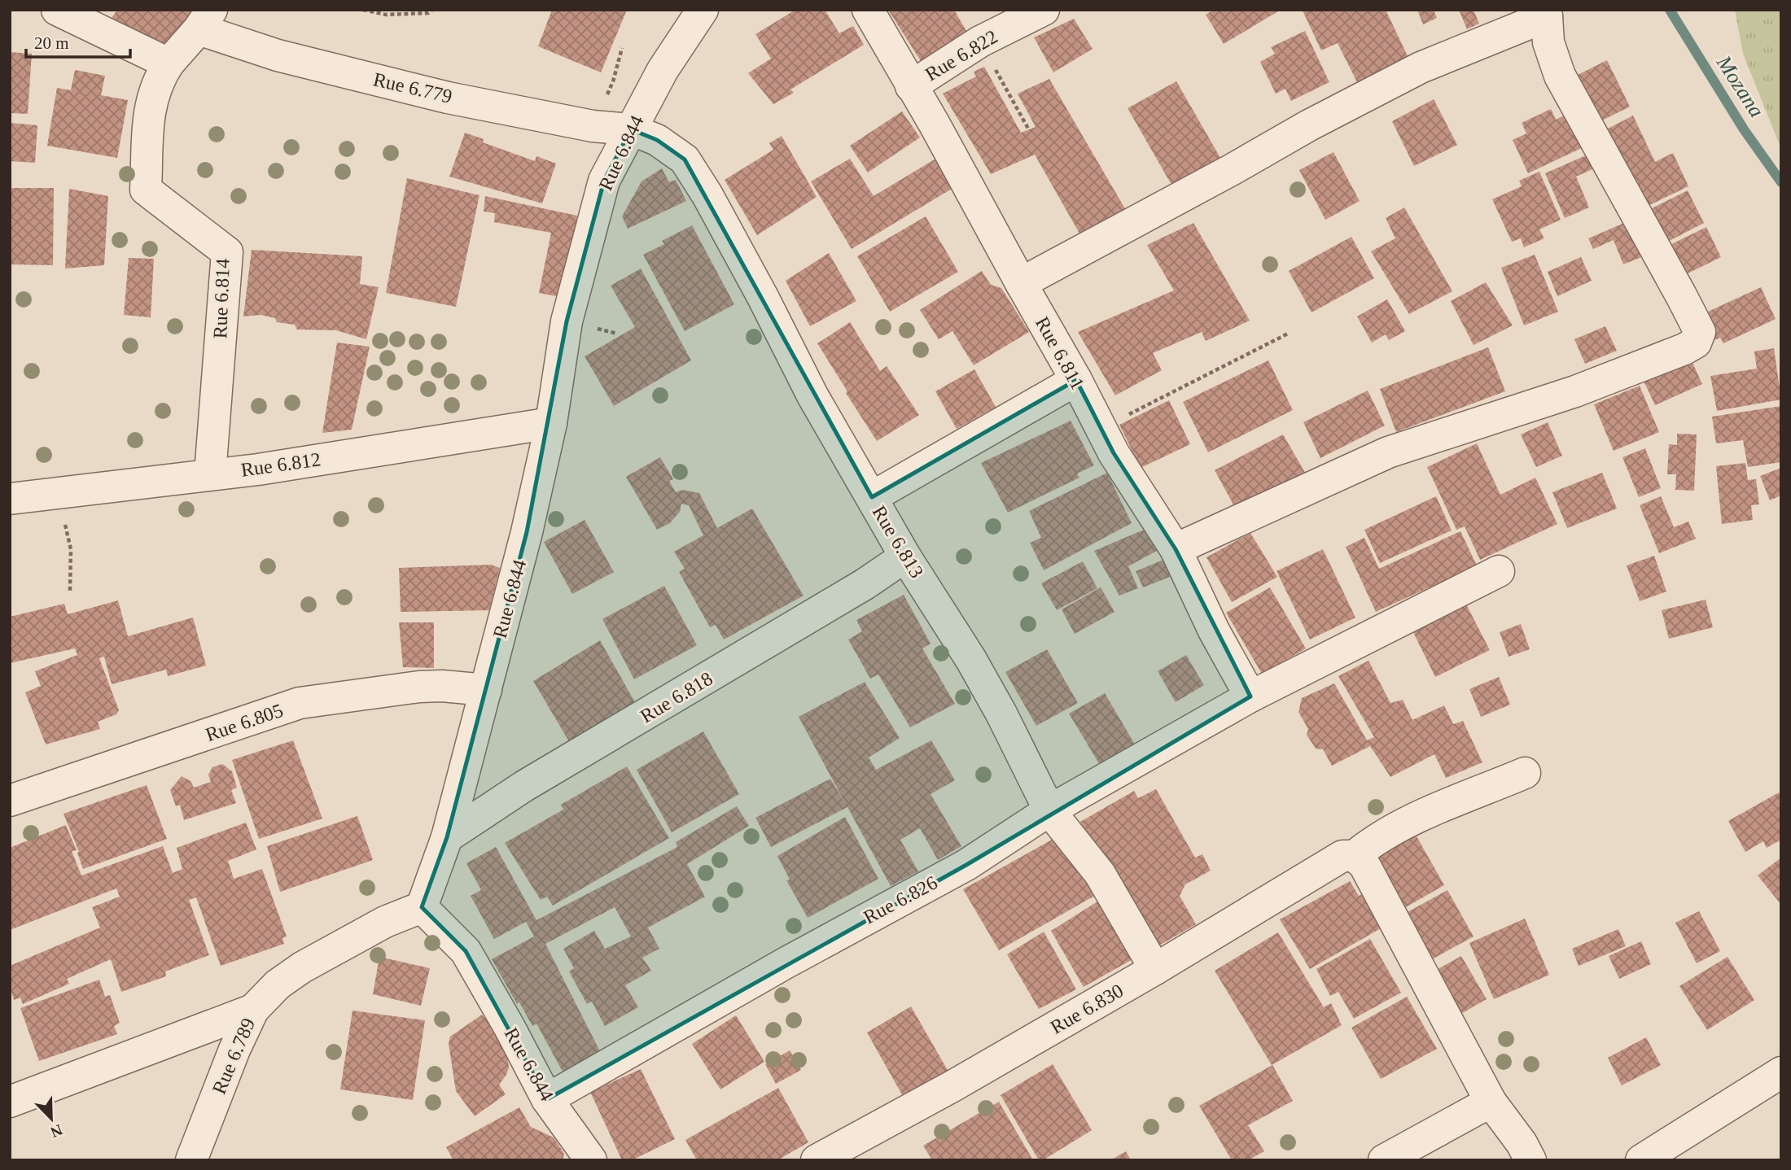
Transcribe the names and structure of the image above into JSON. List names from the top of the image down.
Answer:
{
  "streets": {
    "street": [
      "Rue 6.822",
      "Rue 6.779",
      "Rue 6.844",
      "Rue 6.814",
      "Rue 6.811",
      "Rue 6.812",
      "Rue 6.813",
      "Rue 6.818",
      "Rue 6.805",
      "Rue 6.826",
      "Rue 6.830",
      "Rue 6.789"
    ]
  },
  "crossings": [
    ["Rue 6.822", "Rue 6.811"],
    ["Rue 6.779", "Rue 6.844"],
    ["Rue 6.779", "Rue 6.813"],
    ["Rue 6.844", "Rue 6.812"],
    ["Rue 6.844", "Rue 6.813"],
    ["Rue 6.844", "Rue 6.818"],
    ["Rue 6.844", "Rue 6.805"],
    ["Rue 6.844", "Rue 6.826"],
    ["Rue 6.844", "Rue 6.789"],
    ["Rue 6.814", "Rue 6.812"],
    ["Rue 6.811", "Rue 6.826"],
    ["Rue 6.813", "Rue 6.818"],
    ["Rue 6.813", "Rue 6.826"],
    ["Rue 6.813", "Rue 6.830"]
  ],
  "water": ["Mozana"],
  "scale_bar": "20 m",
  "north": "bottom right"
}
